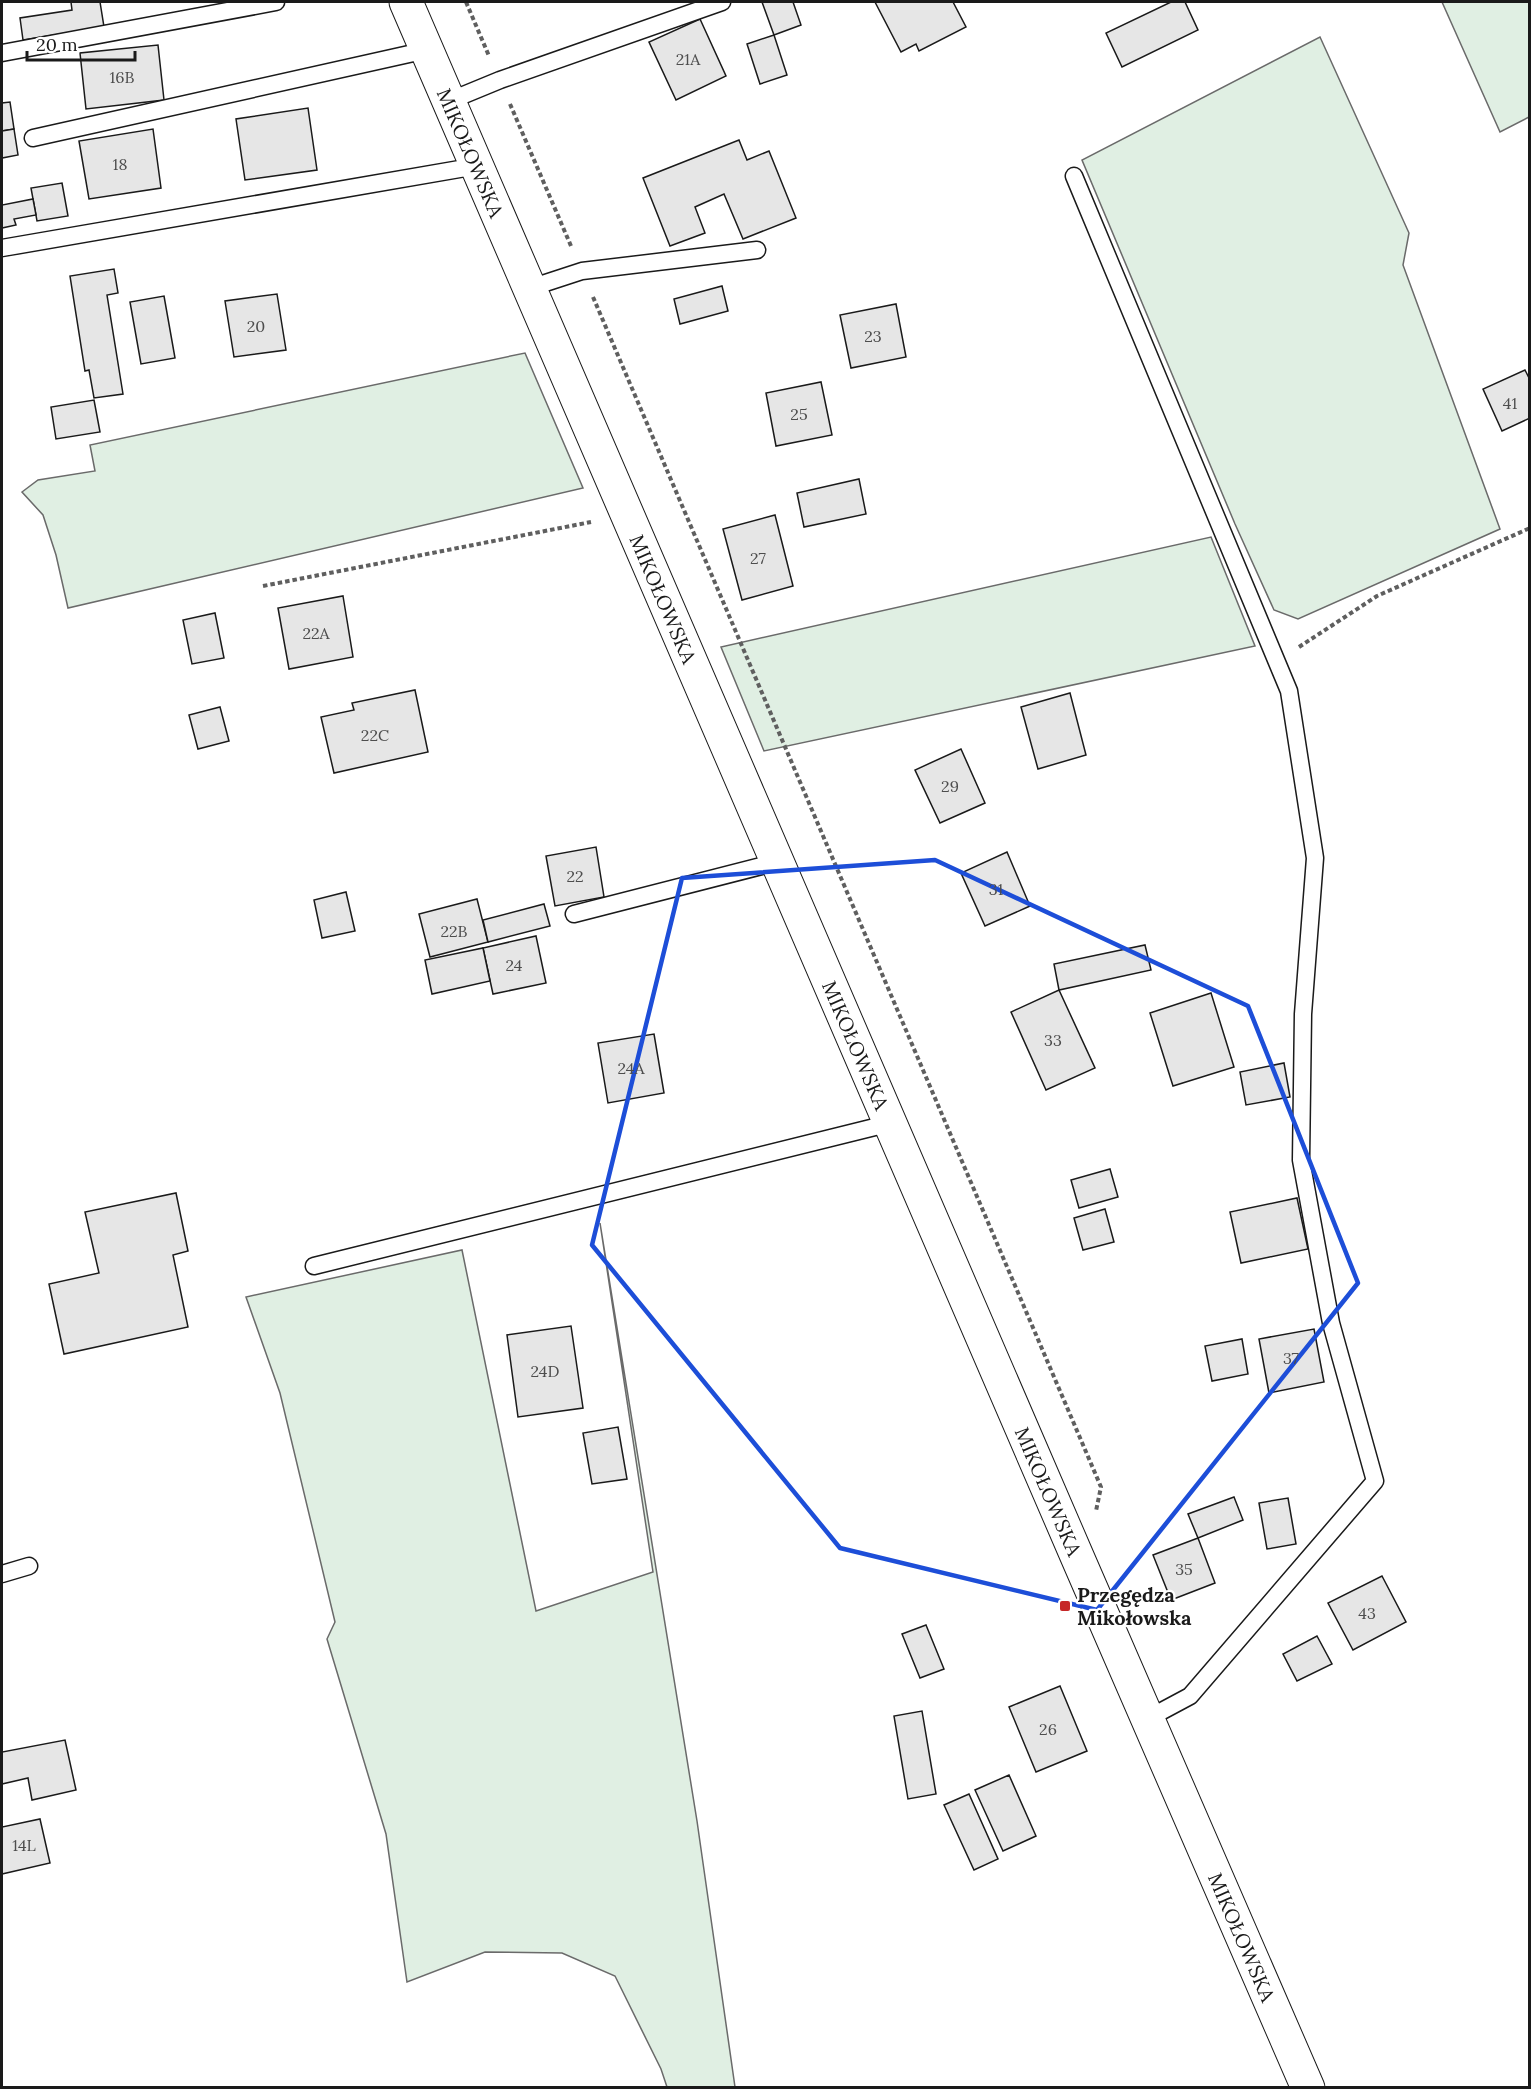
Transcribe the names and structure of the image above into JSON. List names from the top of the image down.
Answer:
{
  "streets": {
    "main road": ["MIKOŁOWSKA"]
  },
  "places": {
    "transit": ["Przegędza Mikołowska"]
  },
  "house_numbers": [
    "21A",
    "16B",
    "18",
    "20",
    "23",
    "41",
    "25",
    "27",
    "22A",
    "22C",
    "29",
    "22",
    "31",
    "22B",
    "24",
    "33",
    "24A",
    "37",
    "24D",
    "35",
    "43",
    "26",
    "14L"
  ],
  "scale_bar": "20 m"
}
